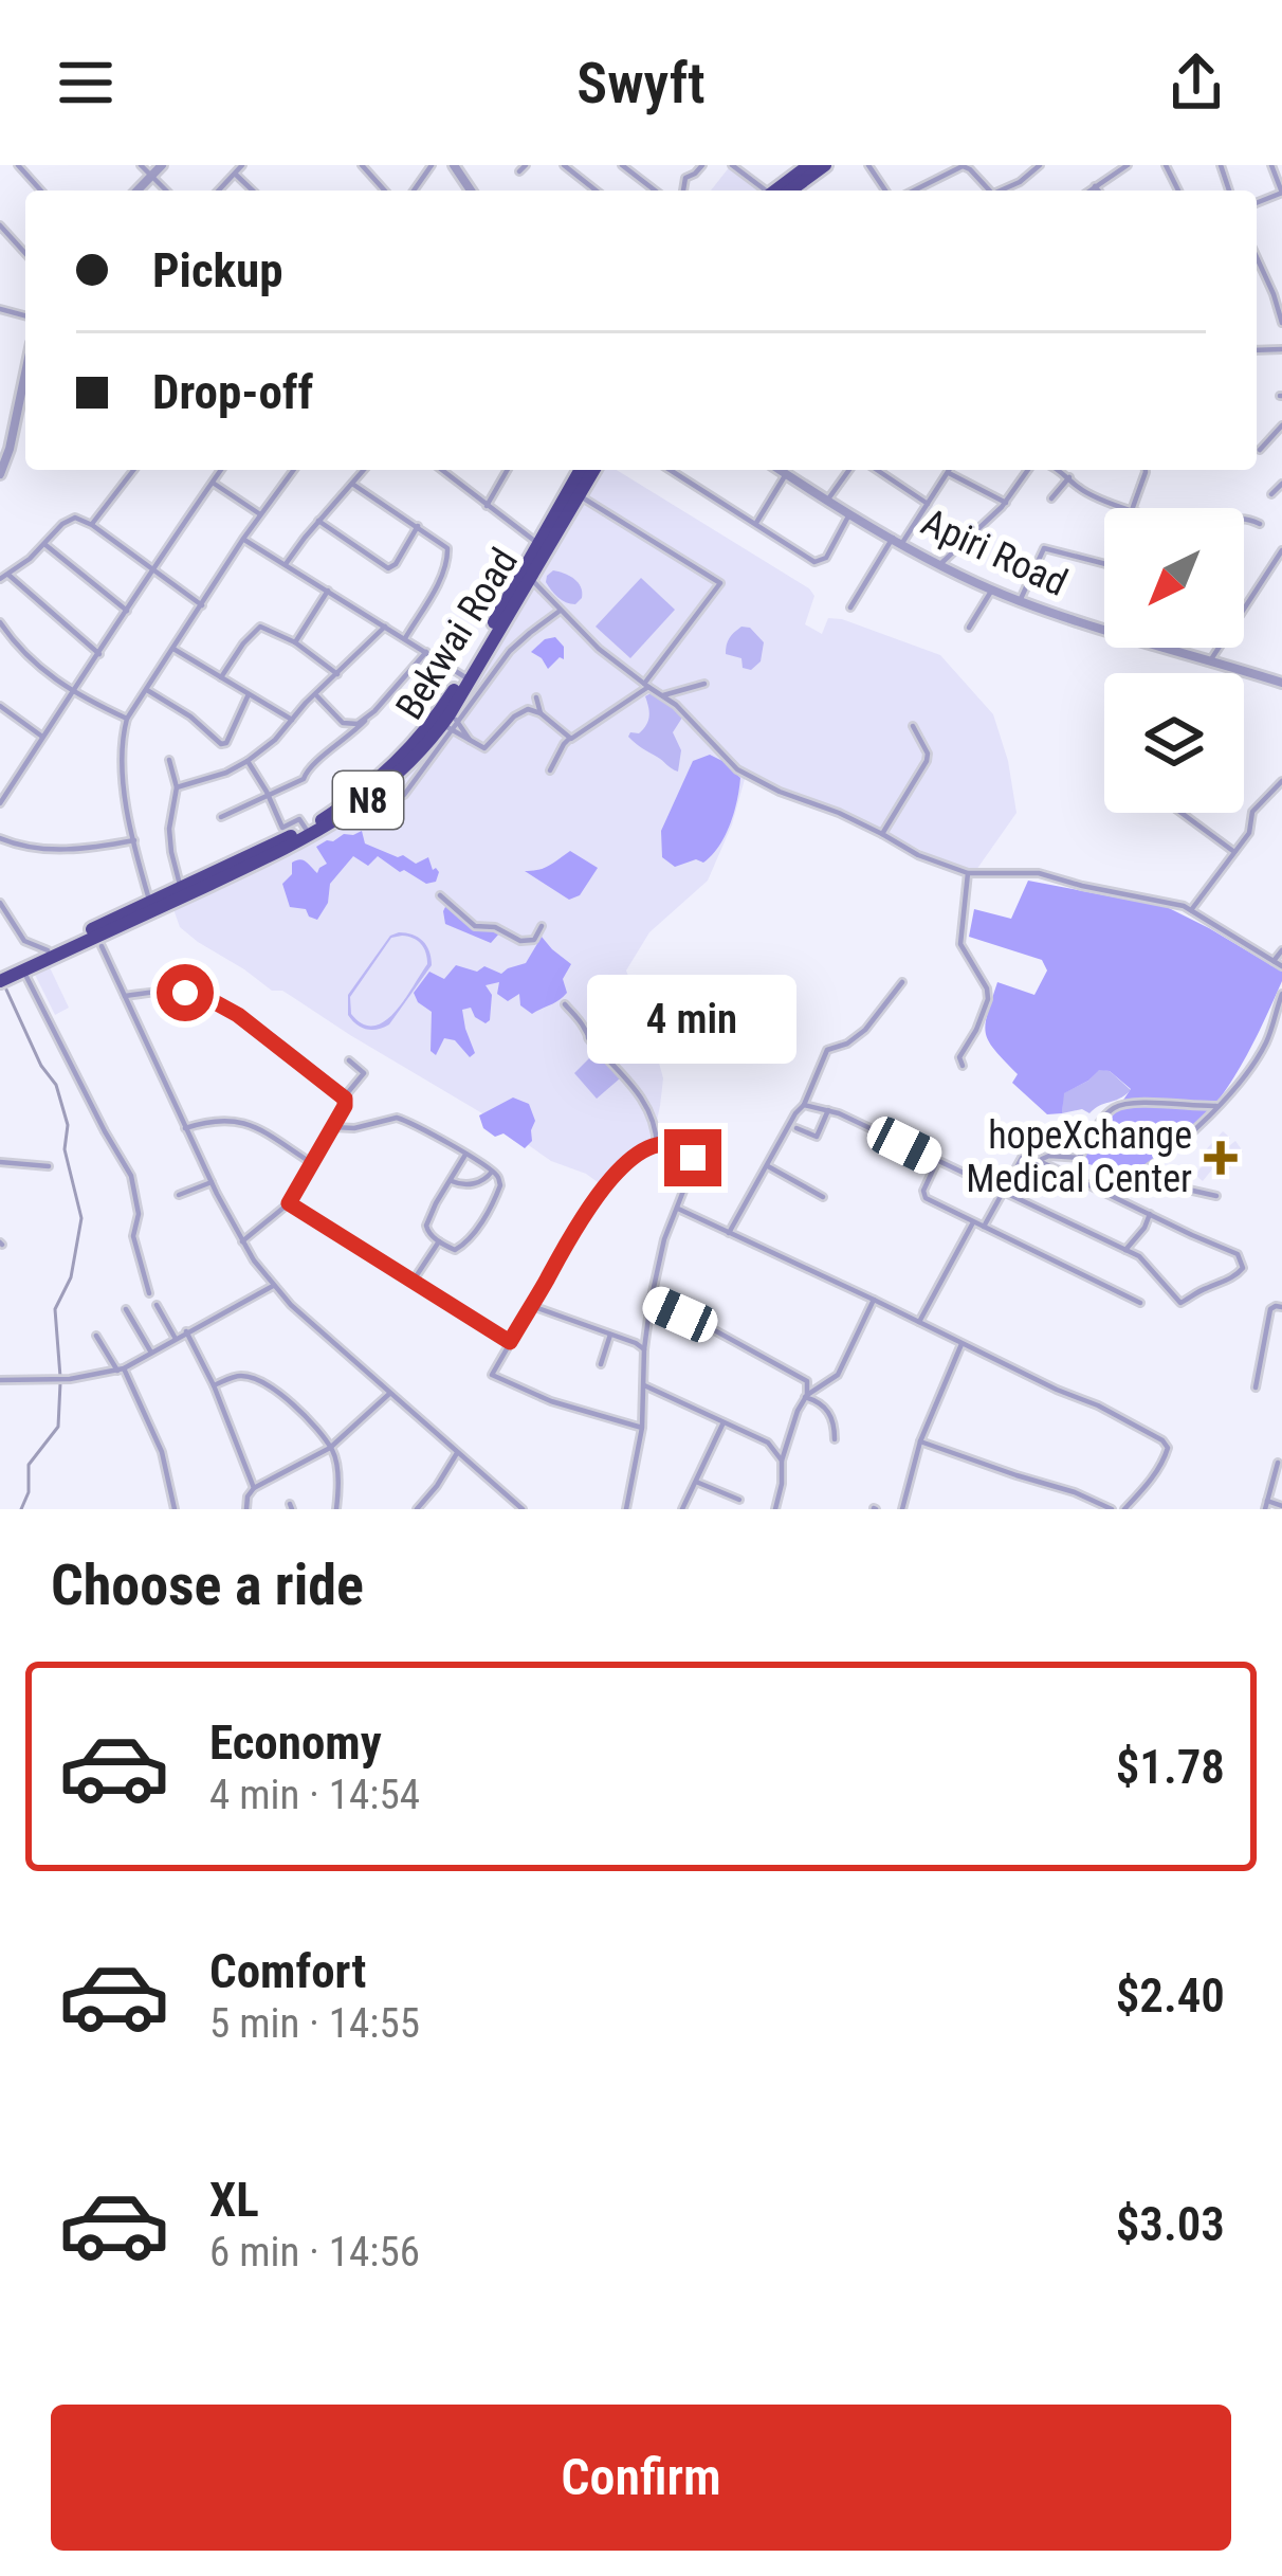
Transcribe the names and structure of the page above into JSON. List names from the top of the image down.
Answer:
{
  "streets": {
    "highway": ["Bekwai Road", "N8"],
    "street": ["Apiri Road"]
  },
  "places": {
    "health": ["hopeXchange Medical Center"]
  },
  "north": "bottom left",
  "page": {
    "header": "Swyft",
    "banner": ["Pickup", "Drop-off"],
    "bubble": "4 min",
    "heading": "Choose a ride",
    "list": [
      {
        "name": "Economy",
        "note": "4 min · 14:54",
        "value": "$1.78"
      },
      {
        "name": "Comfort",
        "note": "5 min · 14:55",
        "value": "$2.40"
      },
      {
        "name": "XL",
        "note": "6 min · 14:56",
        "value": "$3.03"
      }
    ],
    "buttons": "Confirm"
  }
}
